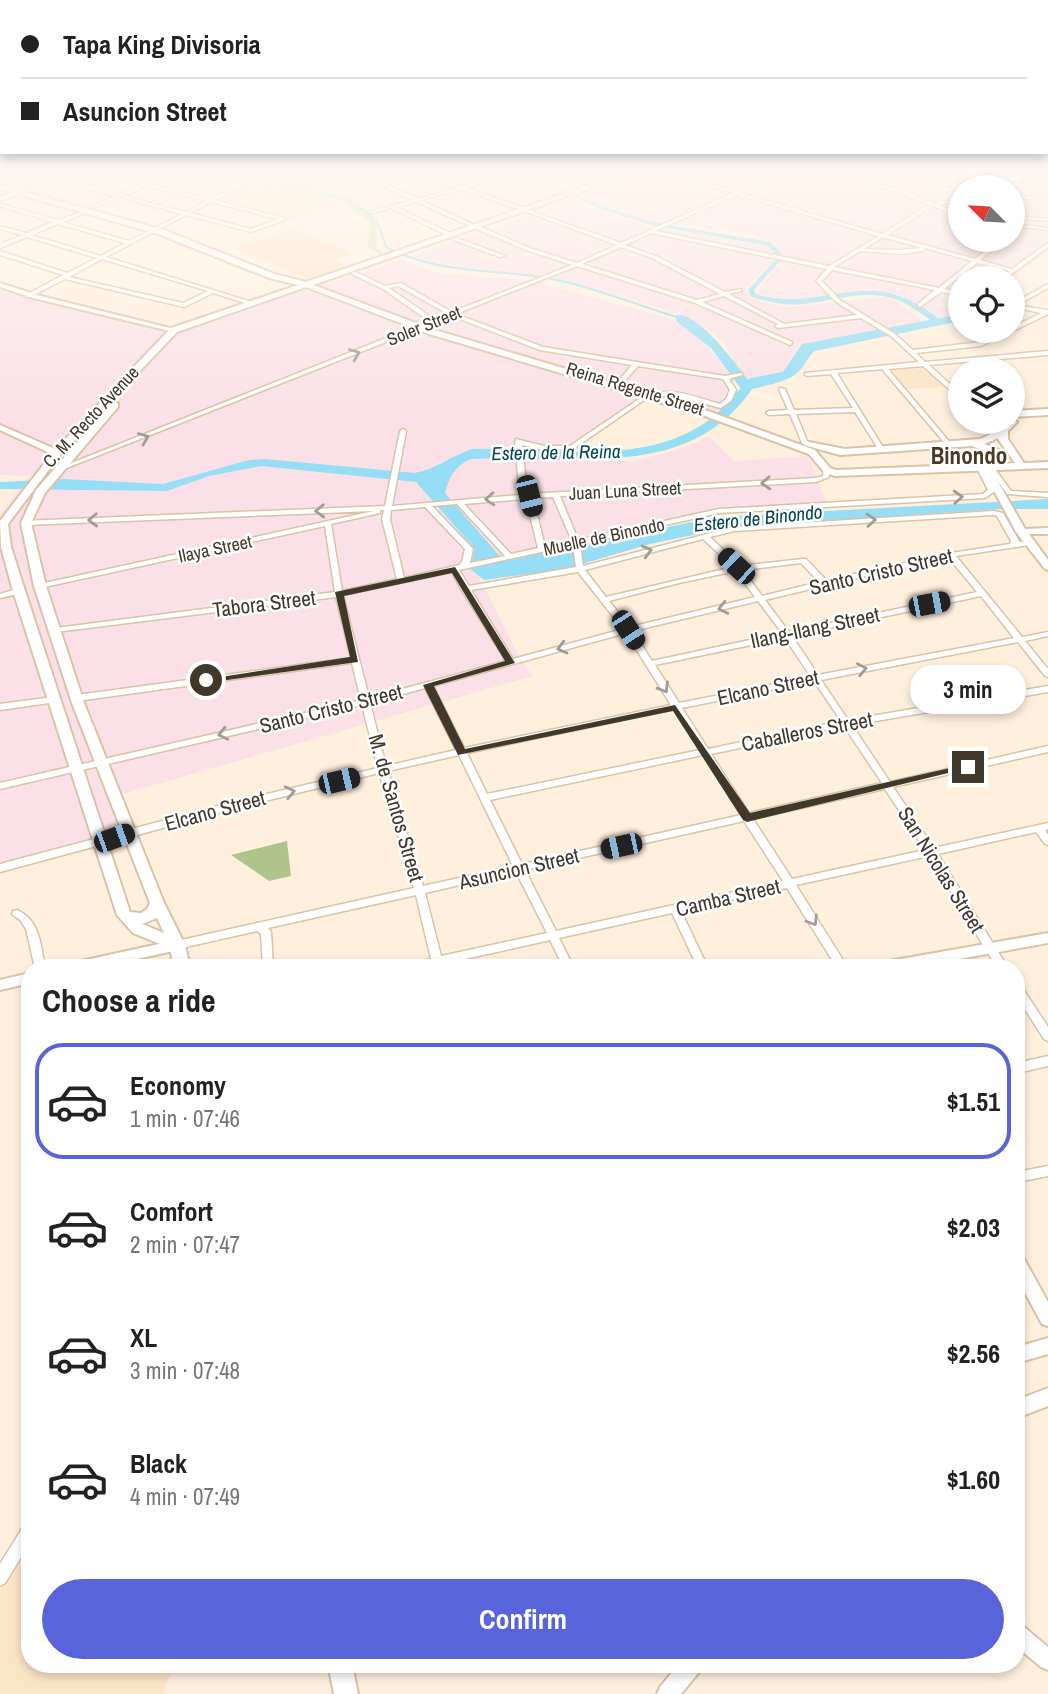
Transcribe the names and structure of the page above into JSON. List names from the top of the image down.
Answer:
{
  "streets": {
    "main road": ["Reina Regente Street", "C. M. Recto Avenue", "Juan Luna Street"],
    "street": [
      "Soler Street",
      "Muelle de Binondo",
      "Ilaya Street",
      "Santo Cristo Street",
      "Tabora Street",
      "Ilang-Ilang Street",
      "Elcano Street",
      "Caballeros Street",
      "M. de Santos Street",
      "Asuncion Street",
      "San Nicolas Street",
      "Camba Street"
    ]
  },
  "crossings": [
    ["Soler Street", "Reina Regente Street"],
    ["Soler Street", "C. M. Recto Avenue"],
    ["Reina Regente Street", "C. M. Recto Avenue"],
    ["Reina Regente Street", "Juan Luna Street"],
    ["C. M. Recto Avenue", "Juan Luna Street"],
    ["C. M. Recto Avenue", "Santo Cristo Street"],
    ["C. M. Recto Avenue", "Elcano Street"],
    ["Juan Luna Street", "Muelle de Binondo"],
    ["Juan Luna Street", "Ilaya Street"],
    ["Muelle de Binondo", "Santo Cristo Street"],
    ["Muelle de Binondo", "Tabora Street"],
    ["Muelle de Binondo", "San Nicolas Street"],
    ["Ilaya Street", "M. de Santos Street"],
    ["Santo Cristo Street", "M. de Santos Street"],
    ["Santo Cristo Street", "San Nicolas Street"],
    ["Tabora Street", "M. de Santos Street"],
    ["Ilang-Ilang Street", "San Nicolas Street"],
    ["Elcano Street", "M. de Santos Street"],
    ["Elcano Street", "San Nicolas Street"],
    ["Caballeros Street", "San Nicolas Street"],
    ["M. de Santos Street", "Asuncion Street"],
    ["Asuncion Street", "San Nicolas Street"],
    ["San Nicolas Street", "Camba Street"]
  ],
  "one_way": [
    "Soler Street",
    "Juan Luna Street",
    "Muelle de Binondo",
    "Elcano Street"
  ],
  "districts": ["Binondo"],
  "water": ["Estero de la Reina", "Estero de Binondo"],
  "north": "top left",
  "page": {
    "banner": ["Tapa King Divisoria", "Asuncion Street"],
    "bubble": "3 min",
    "heading": "Choose a ride",
    "list": [
      {
        "name": "Economy",
        "note": "1 min · 07:46",
        "value": "$1.51"
      },
      {
        "name": "Comfort",
        "note": "2 min · 07:47",
        "value": "$2.03"
      },
      {
        "name": "XL",
        "note": "3 min · 07:48",
        "value": "$2.56"
      },
      {
        "name": "Black",
        "note": "4 min · 07:49",
        "value": "$1.60"
      }
    ],
    "buttons": "Confirm"
  }
}
